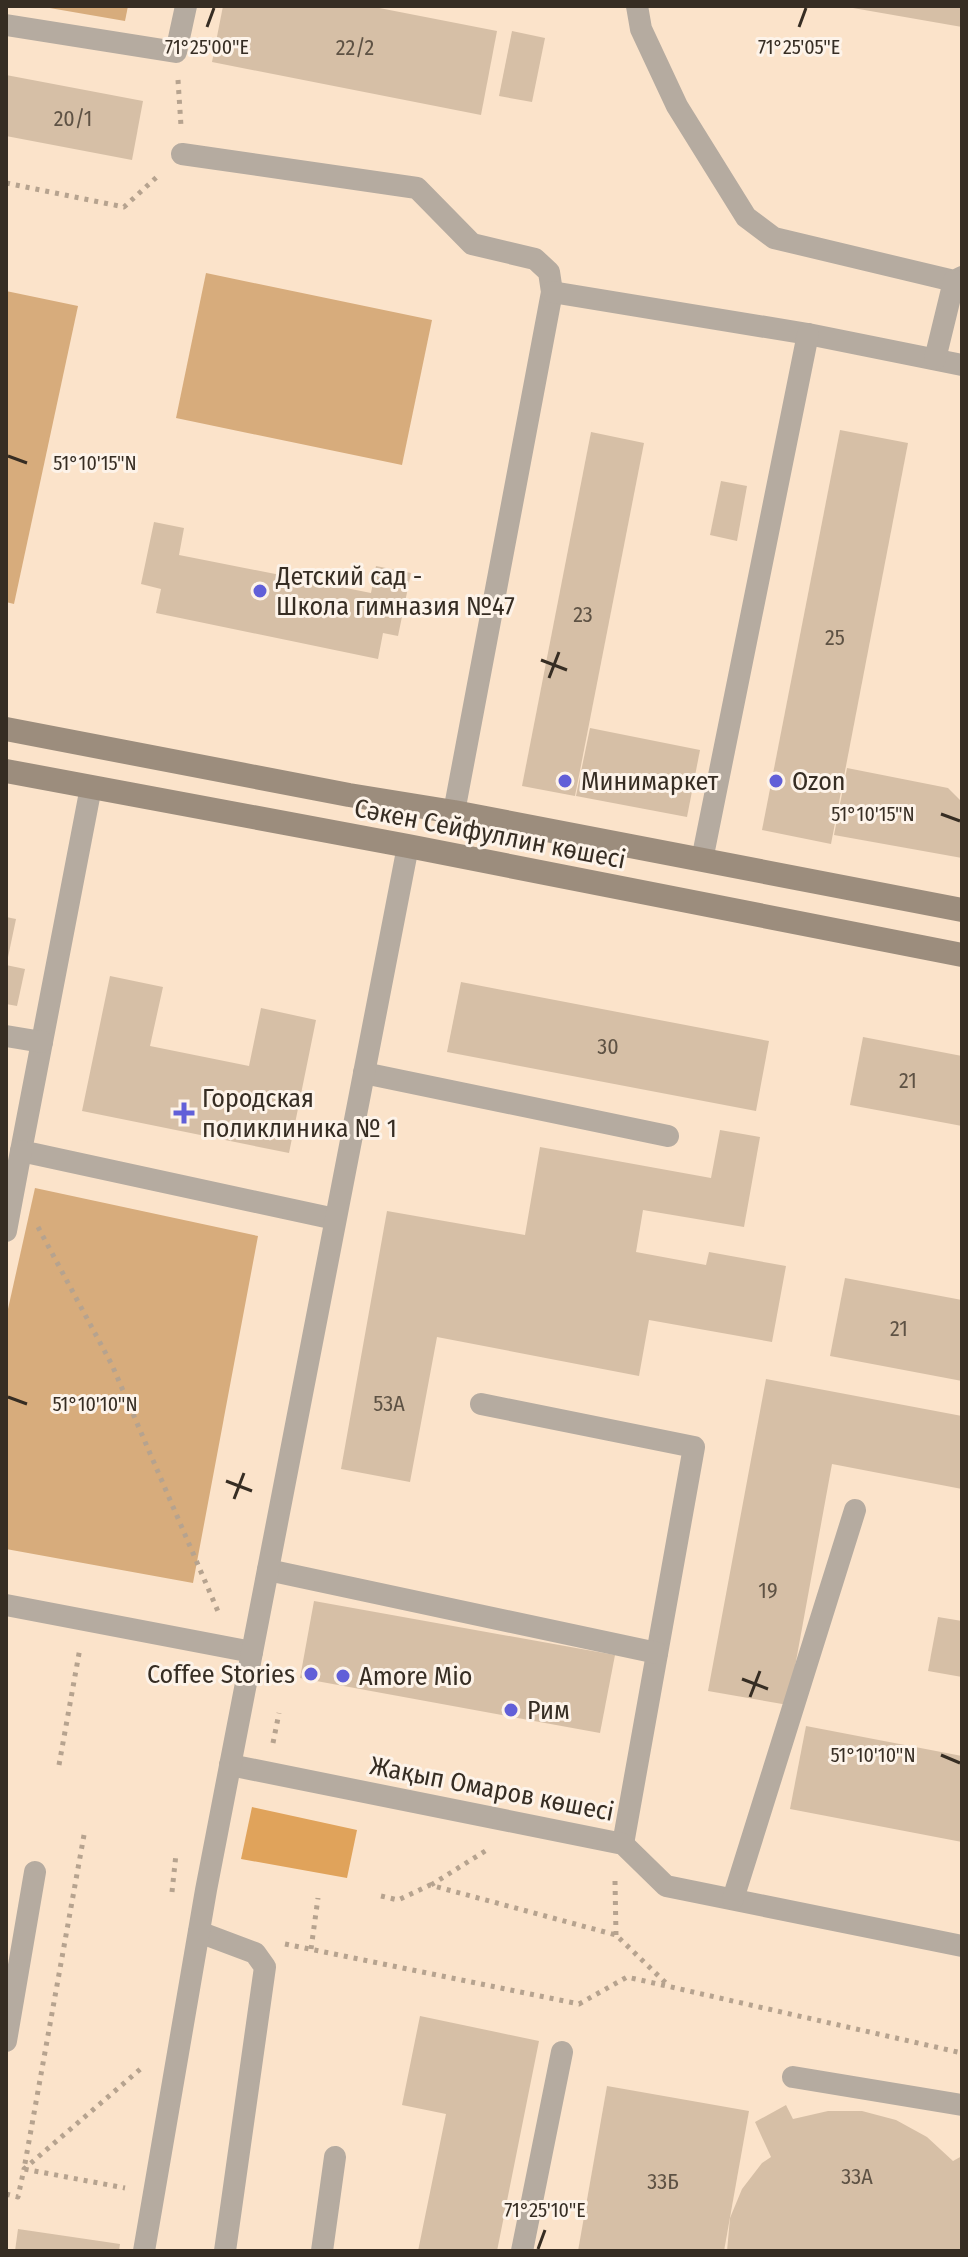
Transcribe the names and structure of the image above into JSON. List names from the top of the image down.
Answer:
{
  "streets": {
    "main road": ["Сәкен Сейфуллин көшесі"],
    "lane": ["Жақып Омаров көшесі"]
  },
  "places": {
    "other": [
      "Детский сад - Школа гимназия №47",
      "Минимаркет",
      "Ozon",
      "Coffee Stories",
      "Amore Mio",
      "Рим"
    ],
    "health": ["Городская поликлиника № 1"]
  },
  "house_numbers": [
    "22/2",
    "20/1",
    "23",
    "25",
    "30",
    "21",
    "21",
    "53А",
    "19",
    "33А",
    "33Б"
  ],
  "coordinates": [
    "71°25'00\"E",
    "71°25'05\"E",
    "51°10'15\"N",
    "51°10'10\"N",
    "71°25'10\"E"
  ]
}
